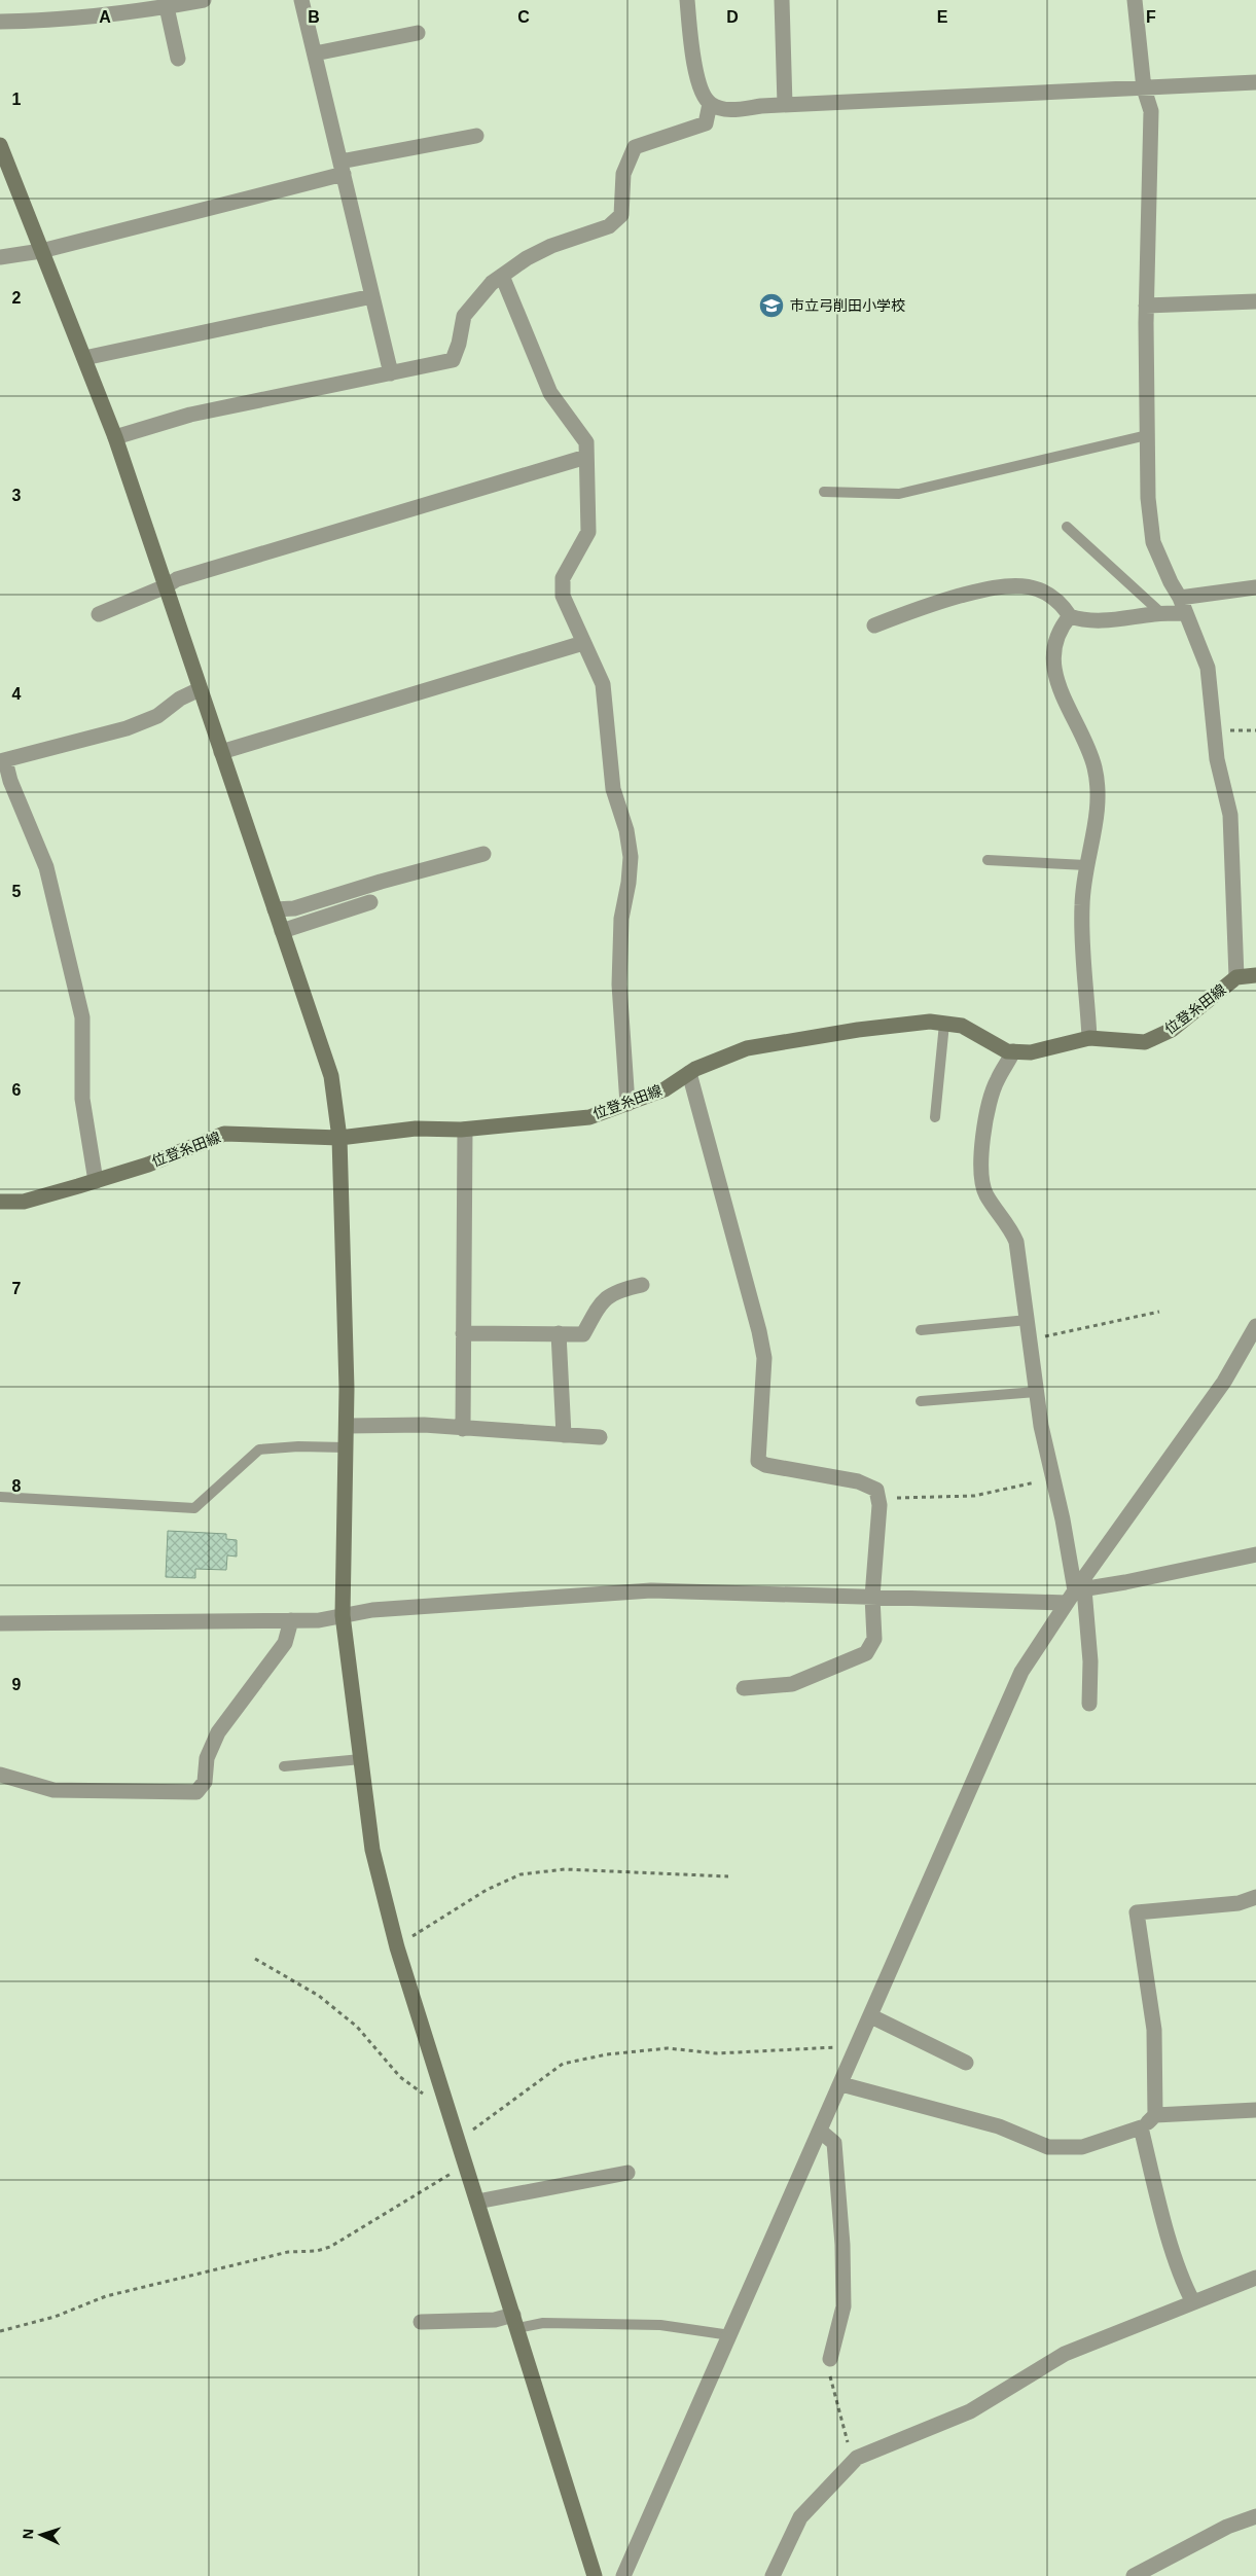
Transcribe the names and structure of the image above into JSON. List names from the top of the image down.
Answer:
{
  "streets": {
    "street": ["位登糸田線"]
  },
  "places": {
    "school or university": ["市立弓削田小学校"]
  },
  "north": "left",
  "grid": {
    "columns": [
      "A",
      "B",
      "C",
      "D",
      "E",
      "F"
    ],
    "rows": [
      "1",
      "2",
      "3",
      "4",
      "5",
      "6",
      "7",
      "8",
      "9"
    ]
  }
}
